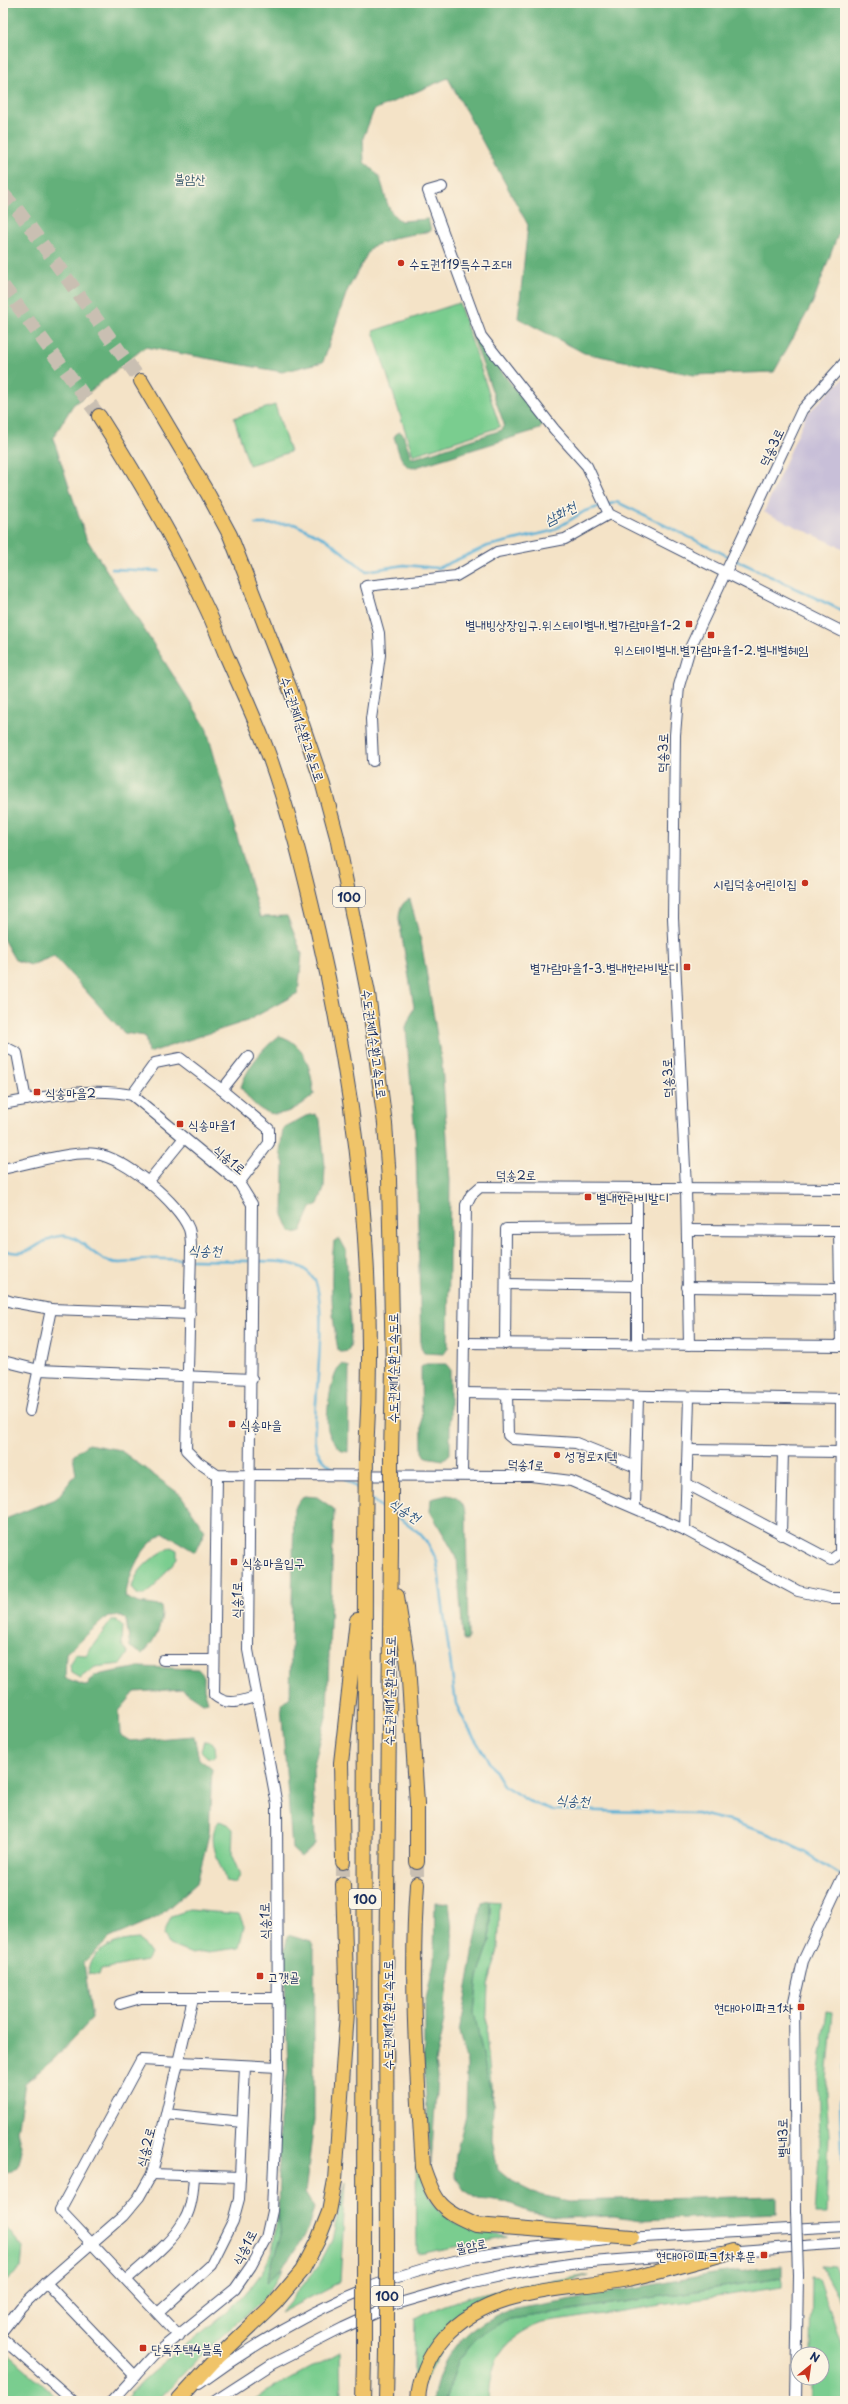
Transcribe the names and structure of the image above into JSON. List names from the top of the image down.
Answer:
{
  "streets": {
    "highway": ["수도권제1순환고속도로", "100"],
    "street": [
      "덕송3로",
      "식송1로",
      "덕송2로",
      "덕송1로",
      "별내3로",
      "식송2로",
      "불암로"
    ]
  },
  "crossings": [
    ["덕송3로", "덕송2로"],
    ["식송1로", "덕송1로"],
    ["덕송2로", "덕송1로"]
  ],
  "water": ["삼화천", "식송천"],
  "parks": ["불암산"],
  "places": {
    "other": ["수도권119특수구조대", "시립덕송어린이집", "성경로지텍"],
    "transit": [
      "별내빙상장입구.위스테이별내.별가람마을1-2",
      "위스테이별내.별가람마을1-2.별내별헤임",
      "별가람마을1-3.별내한라비발디",
      "식송마을2",
      "식송마을1",
      "별내한라비발디",
      "식송마을",
      "식송마을입구",
      "고갯골",
      "현대아이파크1차",
      "현대아이파크1차후문",
      "단독주택4블록"
    ]
  },
  "north": "top right"
}
